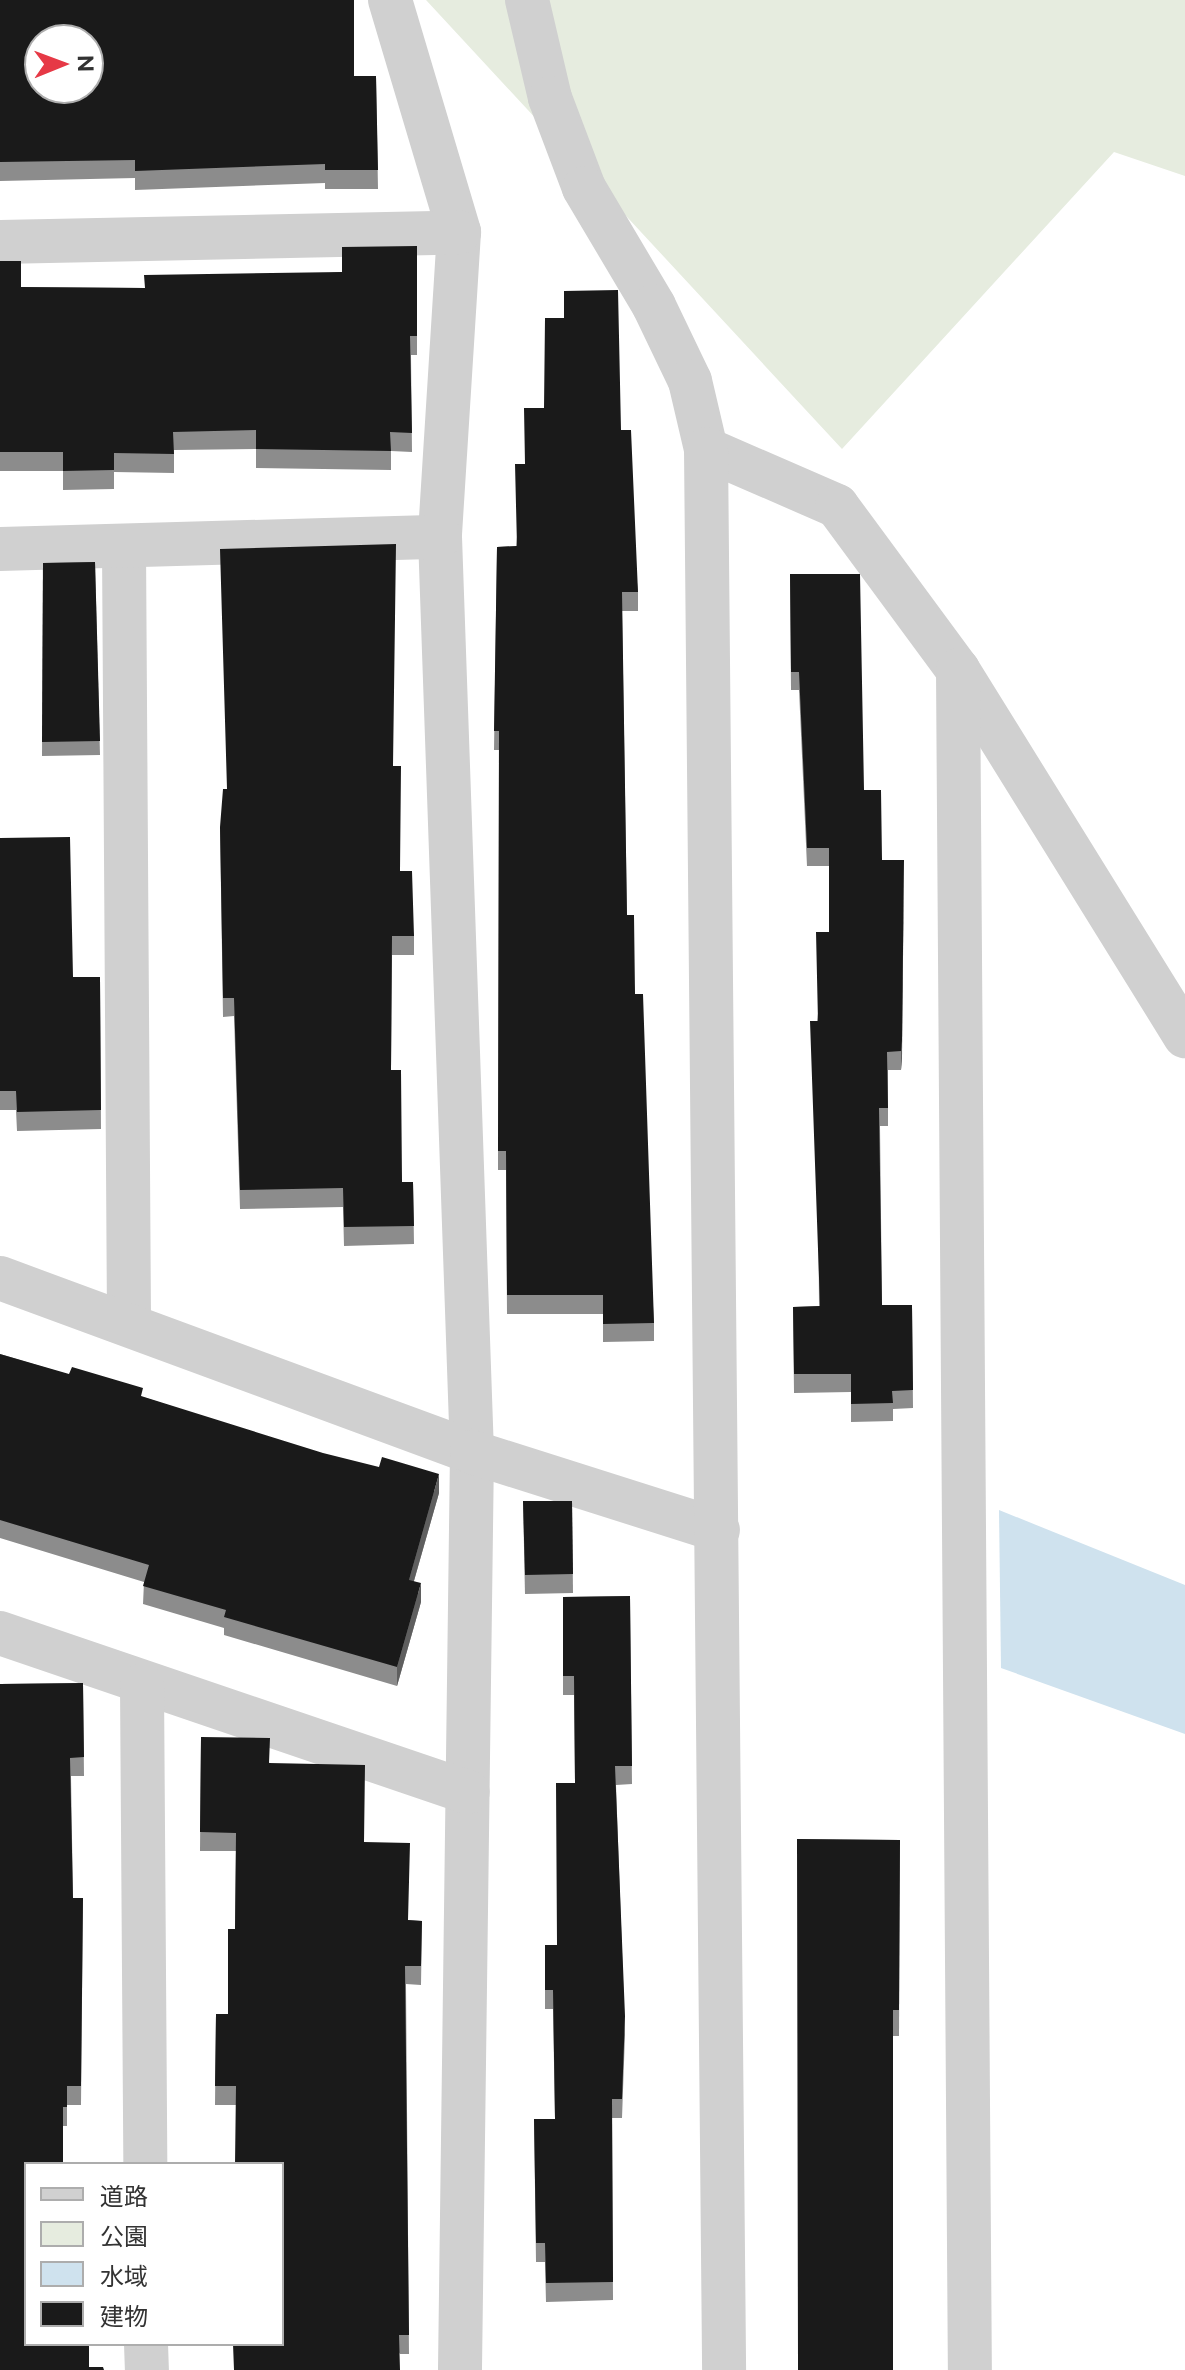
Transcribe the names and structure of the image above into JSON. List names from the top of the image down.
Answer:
{
  "legend": [
    "道路",
    "公園",
    "水域",
    "建物"
  ],
  "north": "right"
}
